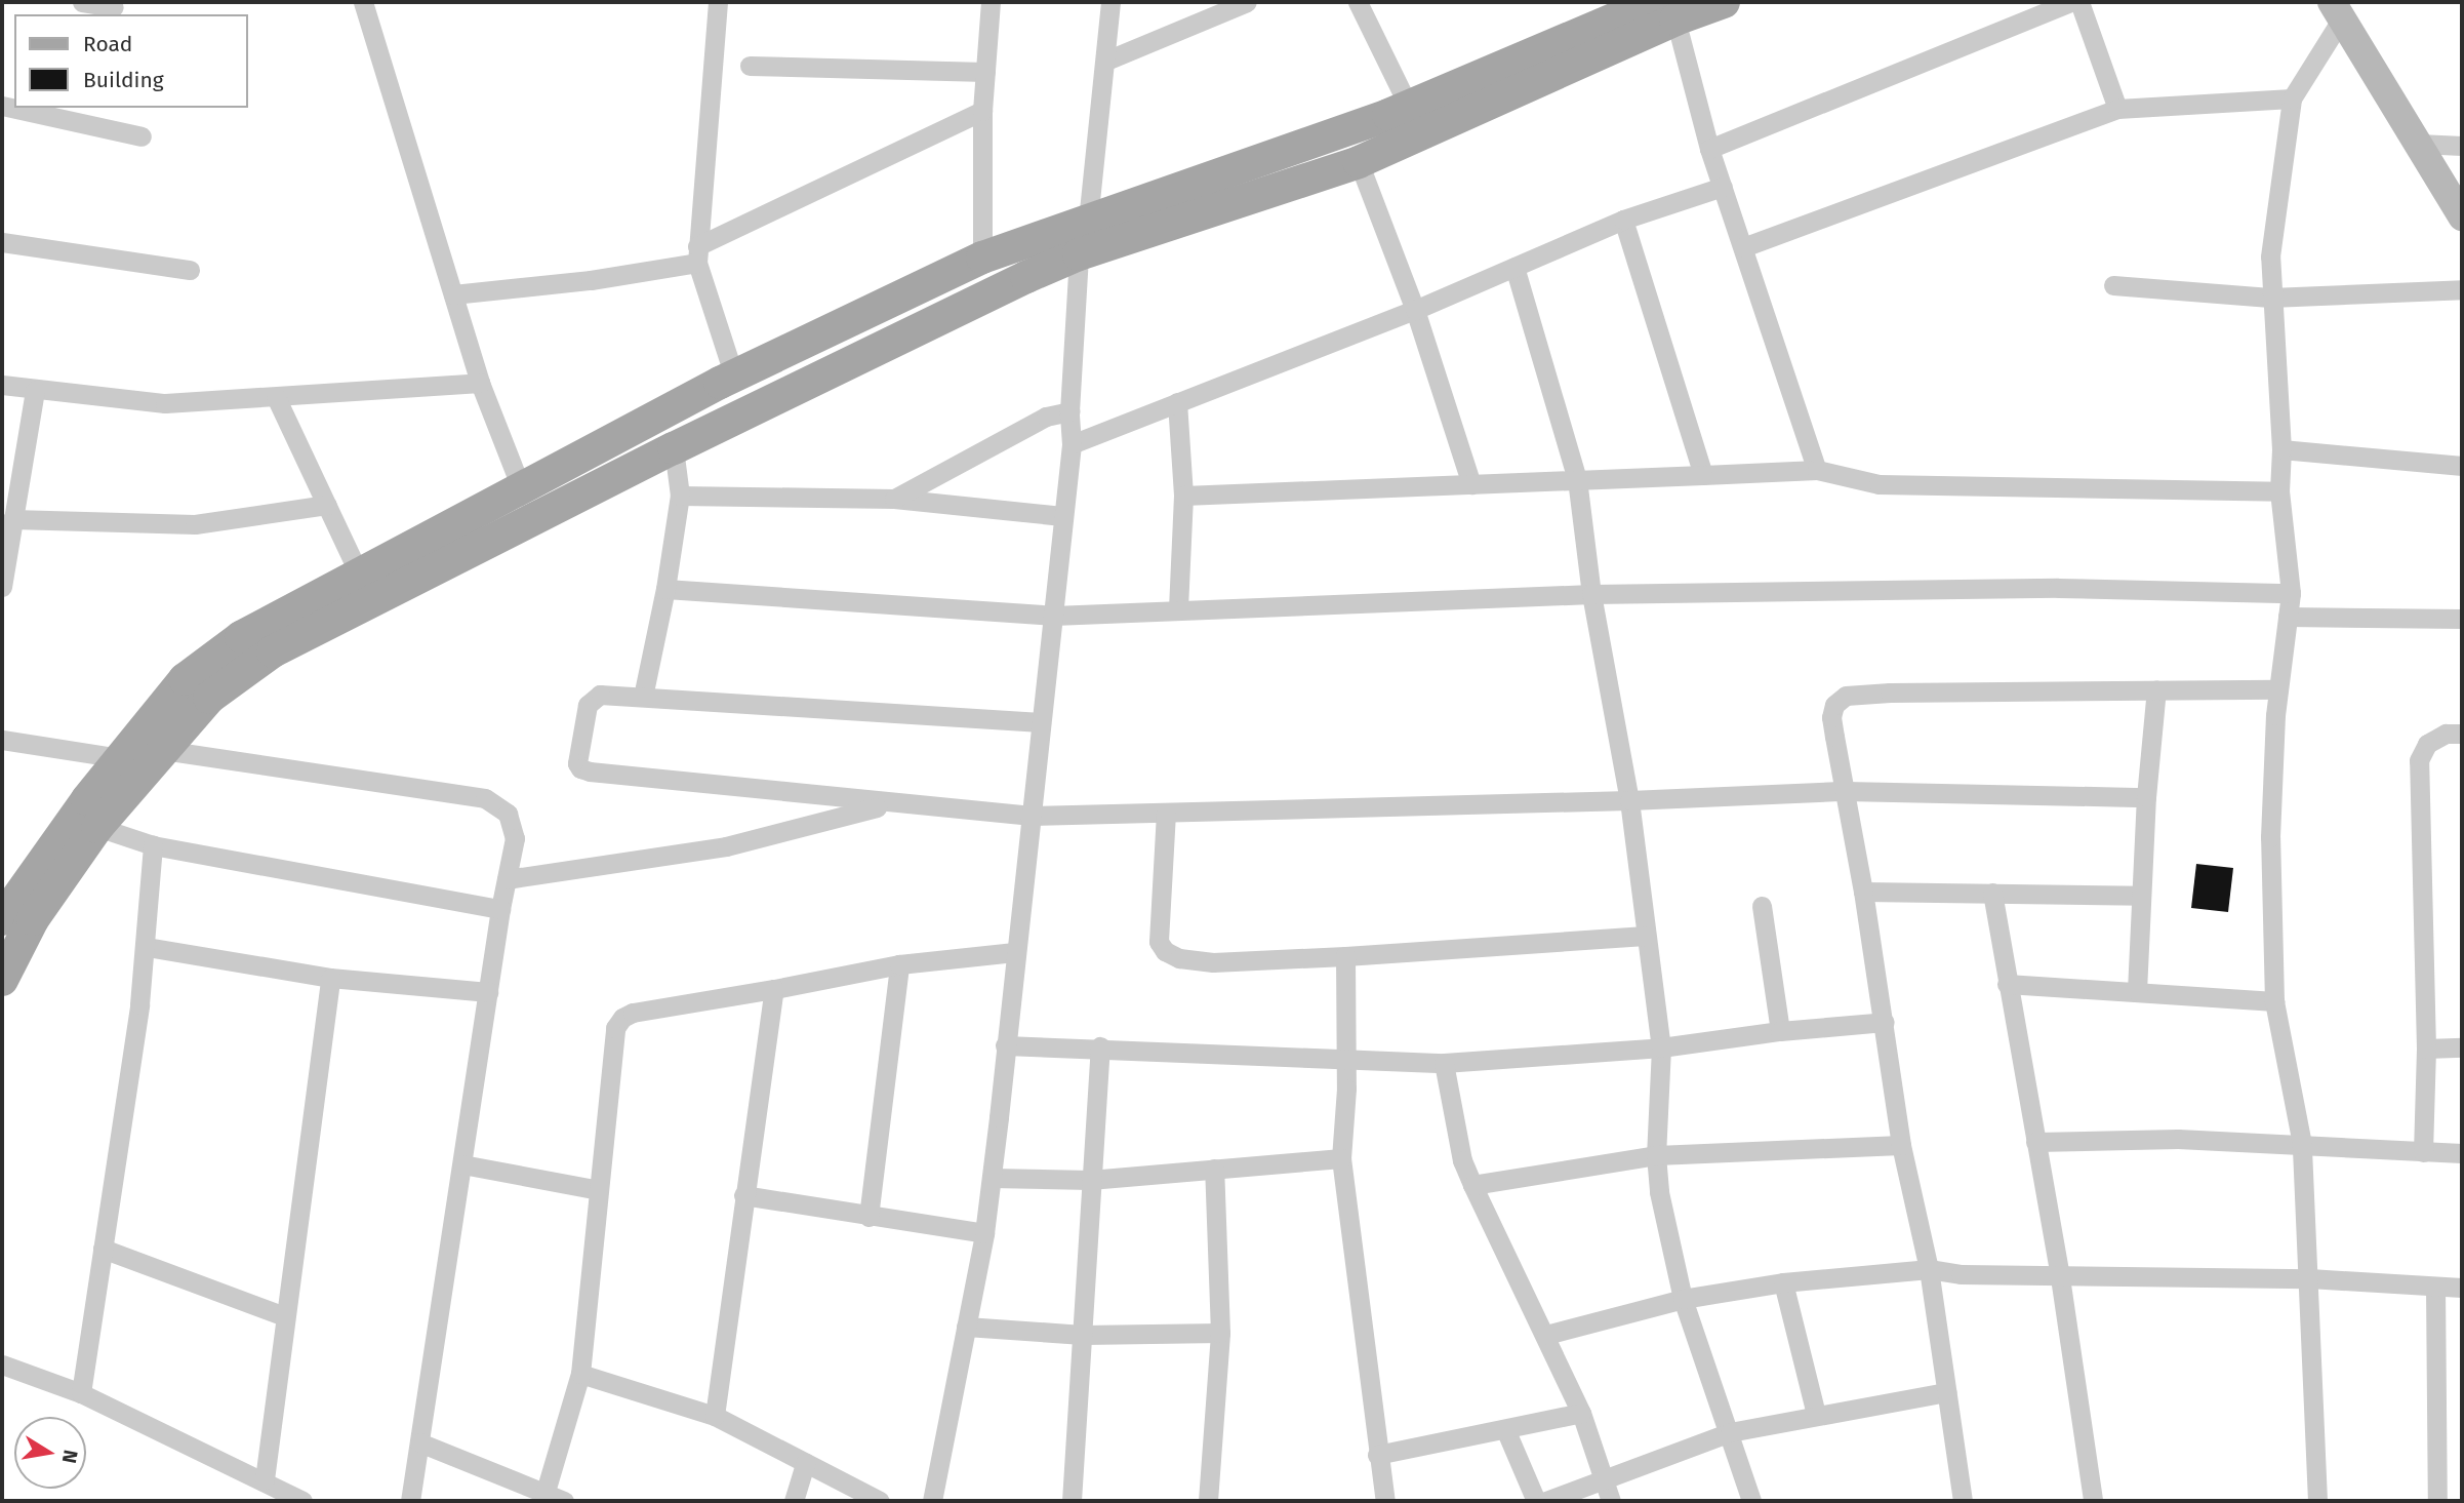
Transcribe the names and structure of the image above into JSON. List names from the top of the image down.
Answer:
{
  "legend": ["Road", "Building"],
  "north": "right"
}
